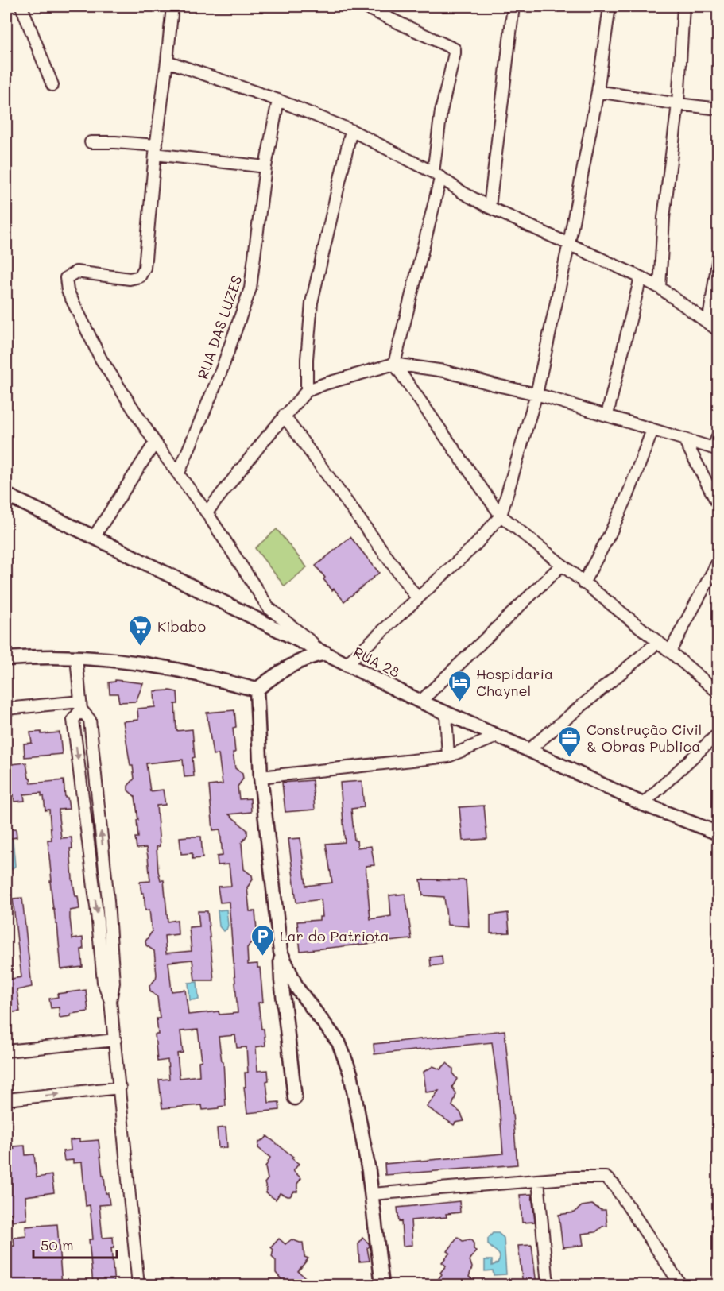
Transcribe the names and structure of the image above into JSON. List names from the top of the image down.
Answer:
{
  "streets": {
    "street": ["RUA DAS LUZES", "RUA 28"]
  },
  "places": {
    "supermarket": ["Kibabo"],
    "hotel": ["Hospidaria Chaynel"],
    "office": ["Construção Civil & Obras Publica"],
    "parking": ["Lar do Patriota"]
  },
  "scale_bar": "50 m"
}
